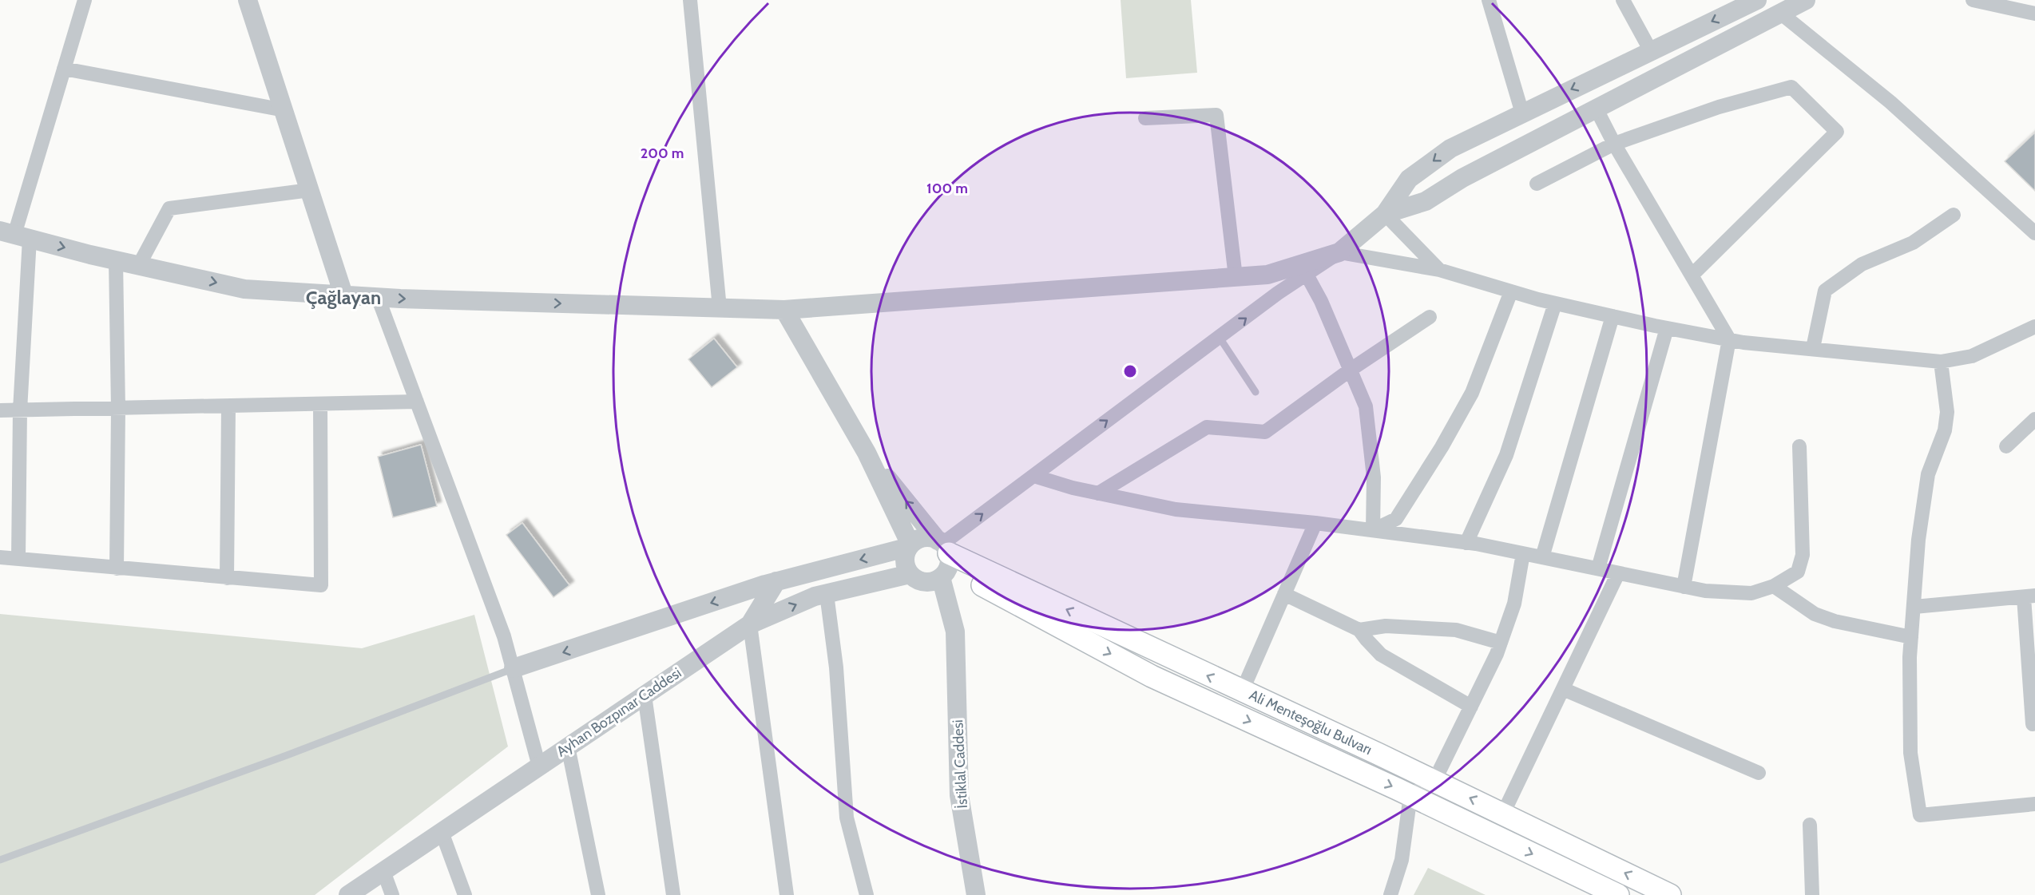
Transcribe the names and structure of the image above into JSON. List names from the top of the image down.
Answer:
{
  "streets": {
    "main road": ["Ali Menteşoğlu Bulvarı"],
    "street": ["Ayhan Bozpınar Caddesi", "İstiklal Caddesi"]
  },
  "crossings": [
    ["Ali Menteşoğlu Bulvarı", "İstiklal Caddesi"]
  ],
  "districts": ["Çağlayan"],
  "rings": ["200 m", "100 m"]
}
